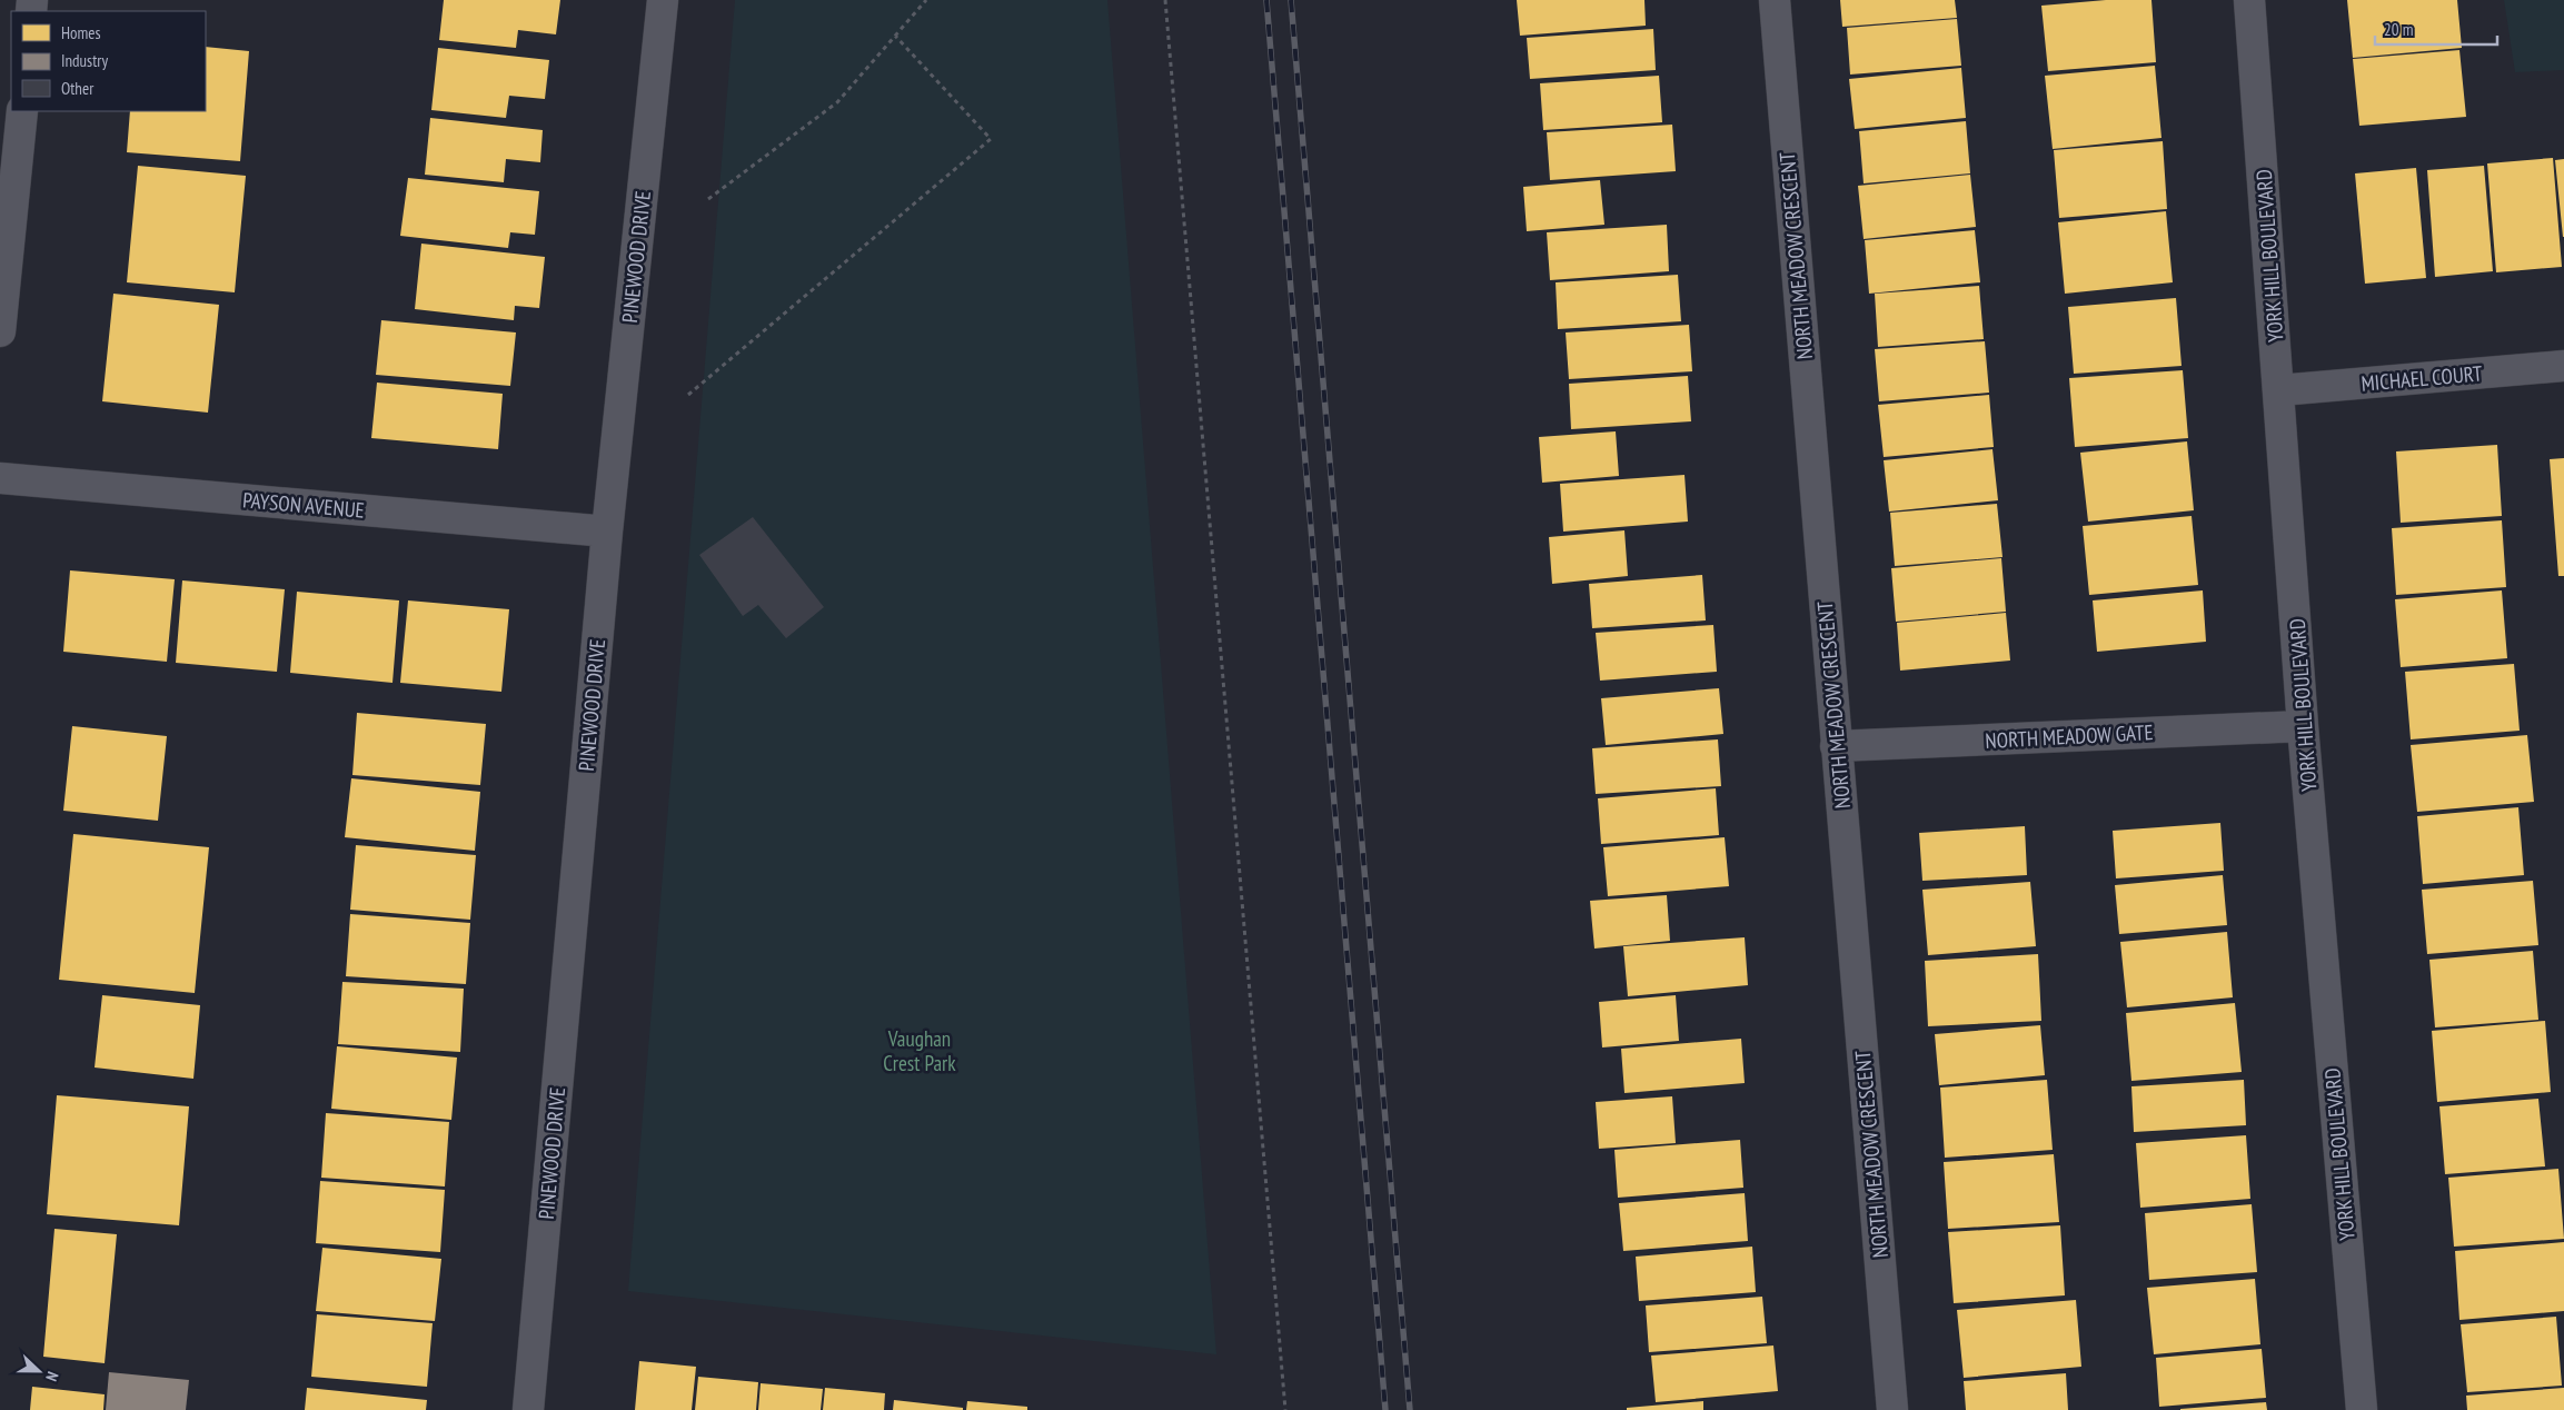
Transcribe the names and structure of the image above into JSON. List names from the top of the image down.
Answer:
{
  "streets": {
    "street": [
      "NORTH MEADOW CRESCENT",
      "YORK HILL BOULEVARD",
      "PINEWOOD DRIVE",
      "MICHAEL COURT",
      "PAYSON AVENUE",
      "NORTH MEADOW GATE"
    ]
  },
  "crossings": [
    ["NORTH MEADOW CRESCENT", "NORTH MEADOW GATE"],
    ["YORK HILL BOULEVARD", "MICHAEL COURT"],
    ["YORK HILL BOULEVARD", "NORTH MEADOW GATE"],
    ["PINEWOOD DRIVE", "PAYSON AVENUE"]
  ],
  "parks": ["Vaughan Crest Park"],
  "legend": ["Homes", "Industry", "Other"],
  "scale_bar": "20 m",
  "north": "right"
}
